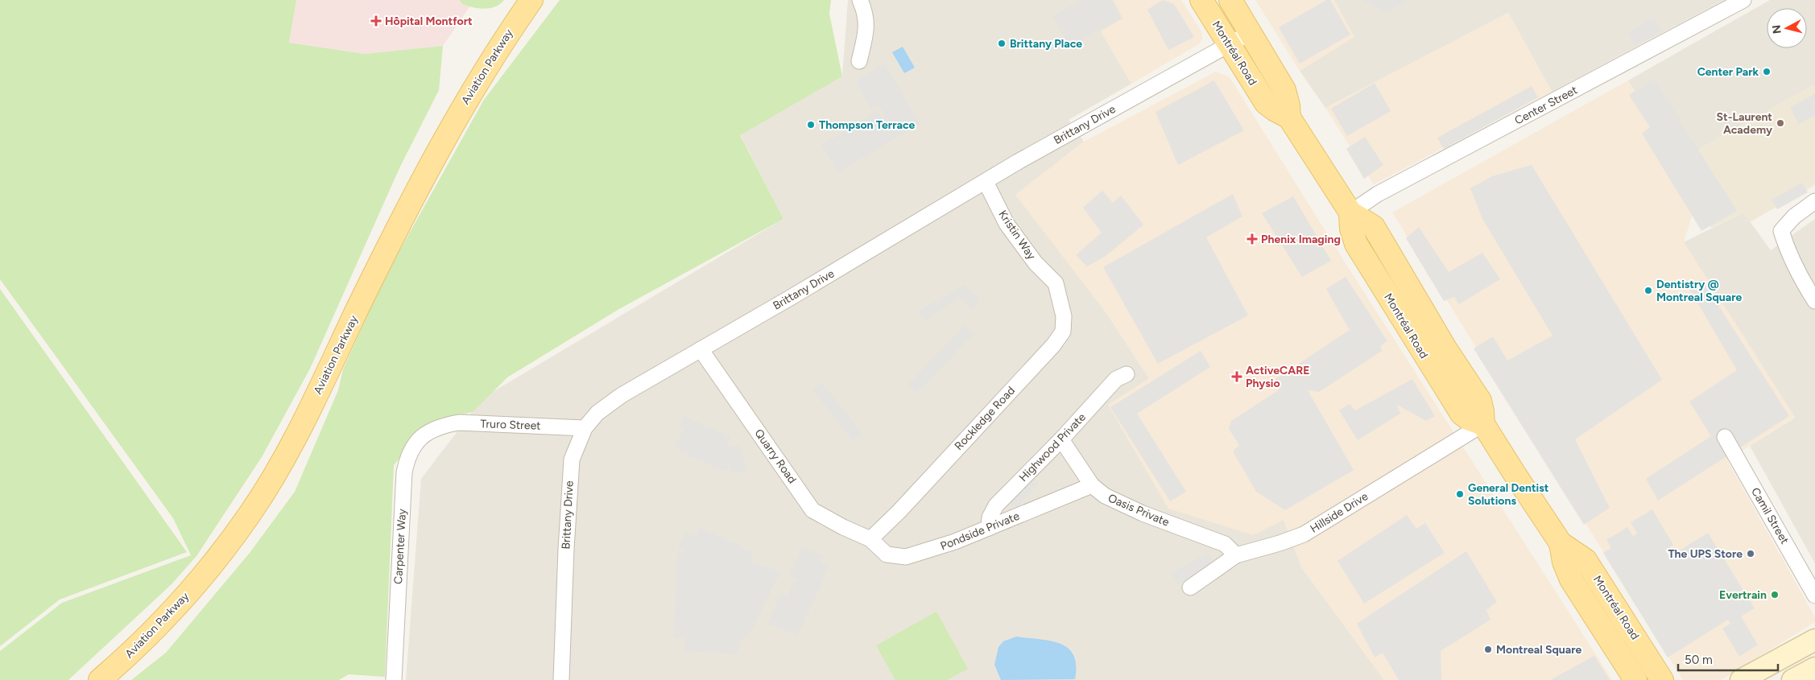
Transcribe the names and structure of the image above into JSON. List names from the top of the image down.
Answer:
{
  "streets": {
    "main road": ["Montréal Road", "Aviation Parkway"],
    "street": [
      "Center Street",
      "Brittany Drive",
      "Kristin Way",
      "Rockledge Road",
      "Truro Street",
      "Highwood Private",
      "Quarry Road",
      "Oasis Private",
      "Hillside Drive",
      "Camil Street",
      "Pondside Private",
      "Carpenter Way"
    ]
  },
  "crossings": [
    ["Montréal Road", "Center Street"],
    ["Montréal Road", "Brittany Drive"],
    ["Montréal Road", "Hillside Drive"],
    ["Brittany Drive", "Kristin Way"],
    ["Brittany Drive", "Truro Street"],
    ["Brittany Drive", "Quarry Road"],
    ["Kristin Way", "Rockledge Road"],
    ["Rockledge Road", "Quarry Road"],
    ["Rockledge Road", "Pondside Private"],
    ["Truro Street", "Carpenter Way"],
    ["Highwood Private", "Oasis Private"],
    ["Highwood Private", "Pondside Private"],
    ["Quarry Road", "Pondside Private"],
    ["Oasis Private", "Hillside Drive"],
    ["Oasis Private", "Pondside Private"]
  ],
  "places": {
    "health": ["Hôpital Montfort", "Phenix Imaging", "ActiveCARE Physio"],
    "other": [
      "Brittany Place",
      "Center Park",
      "St-Laurent Academy",
      "Thompson Terrace",
      "Dentistry @ Montreal Square",
      "General Dentist Solutions",
      "The UPS Store",
      "Evertrain",
      "Montreal Square"
    ]
  },
  "scale_bar": "50 m",
  "north": "left"
}
